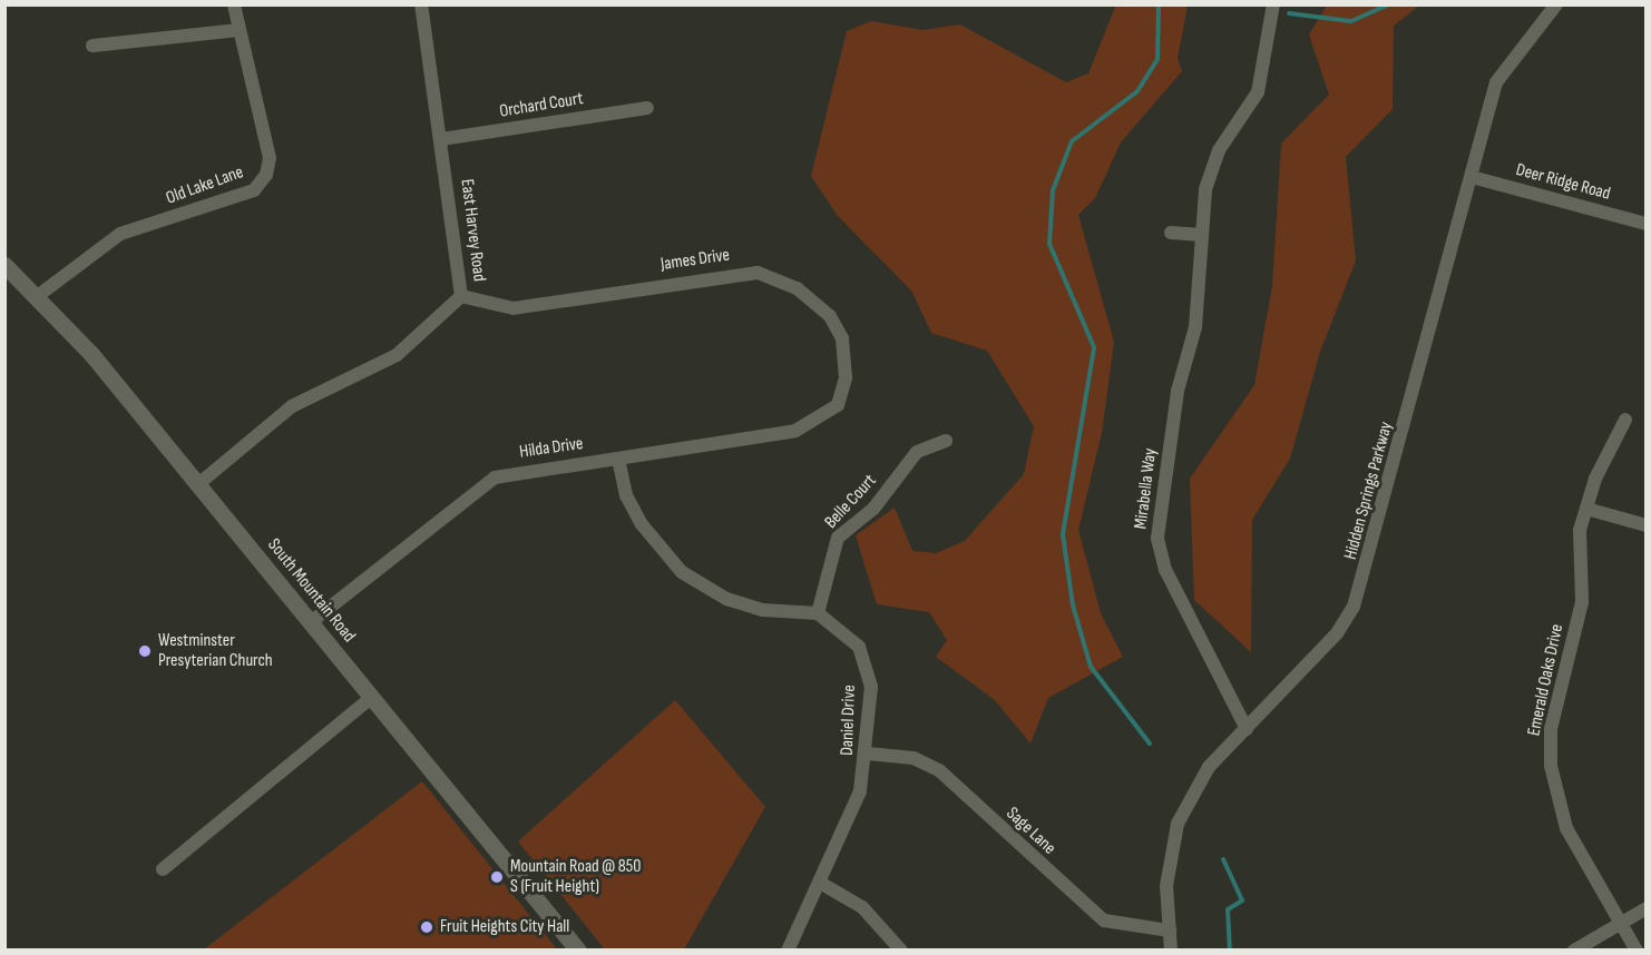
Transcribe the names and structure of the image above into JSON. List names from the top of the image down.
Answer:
{
  "streets": {
    "street": [
      "Orchard Court",
      "Deer Ridge Road",
      "Old Lake Lane",
      "East Harvey Road",
      "James Drive",
      "Hilda Drive",
      "Mirabella Way",
      "Hidden Springs Parkway",
      "Belle Court",
      "South Mountain Road",
      "Emerald Oaks Drive",
      "Daniel Drive",
      "Sage Lane"
    ]
  },
  "crossings": [
    ["Orchard Court", "East Harvey Road"],
    ["Deer Ridge Road", "Hidden Springs Parkway"],
    ["Old Lake Lane", "South Mountain Road"],
    ["East Harvey Road", "James Drive"],
    ["East Harvey Road", "South Mountain Road"],
    ["James Drive", "Hilda Drive"],
    ["Hilda Drive", "South Mountain Road"],
    ["Mirabella Way", "Hidden Springs Parkway"],
    ["Hidden Springs Parkway", "Sage Lane"],
    ["Belle Court", "Daniel Drive"],
    ["Daniel Drive", "Sage Lane"]
  ],
  "places": ["Westminster Presyterian Church", "Mountain Road @ 850 S (Fruit Height)", "Fruit Heights City Hall"]
}
